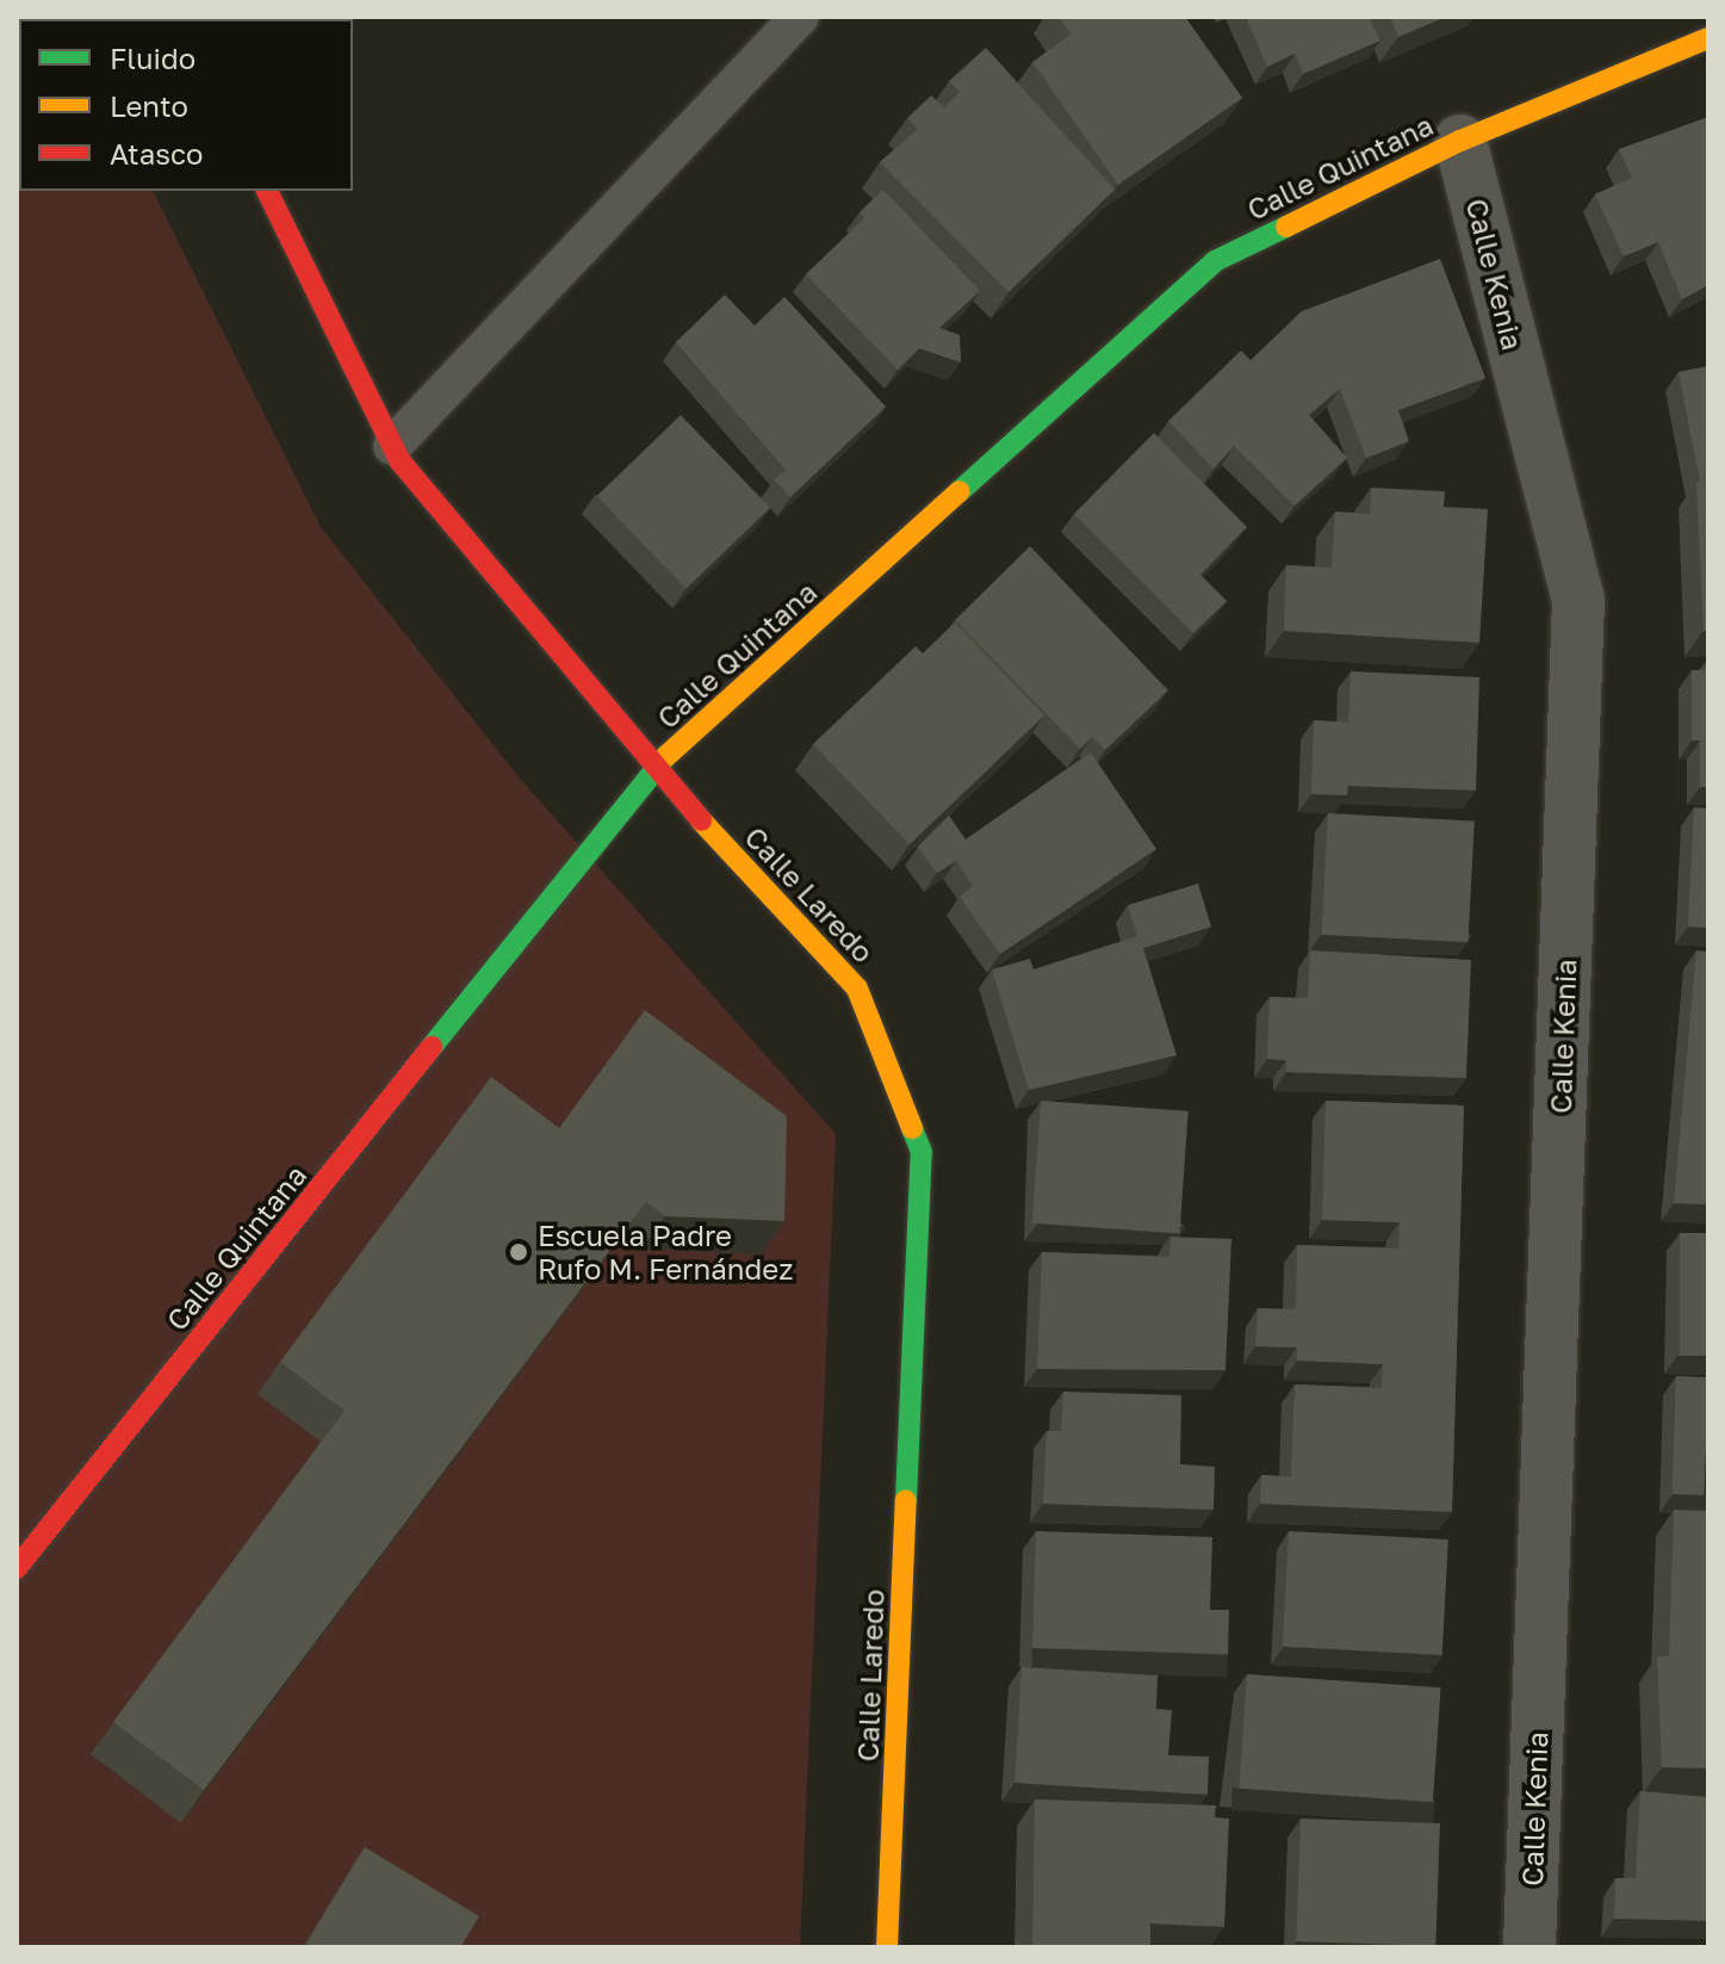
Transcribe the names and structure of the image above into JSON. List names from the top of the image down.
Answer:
{
  "streets": {
    "street": ["Calle Quintana", "Calle Kenia", "Calle Laredo"]
  },
  "crossings": [
    ["Calle Quintana", "Calle Kenia"],
    ["Calle Quintana", "Calle Laredo"]
  ],
  "places": ["Escuela Padre Rufo M. Fernández"],
  "legend": ["Fluido", "Lento", "Atasco"]
}
